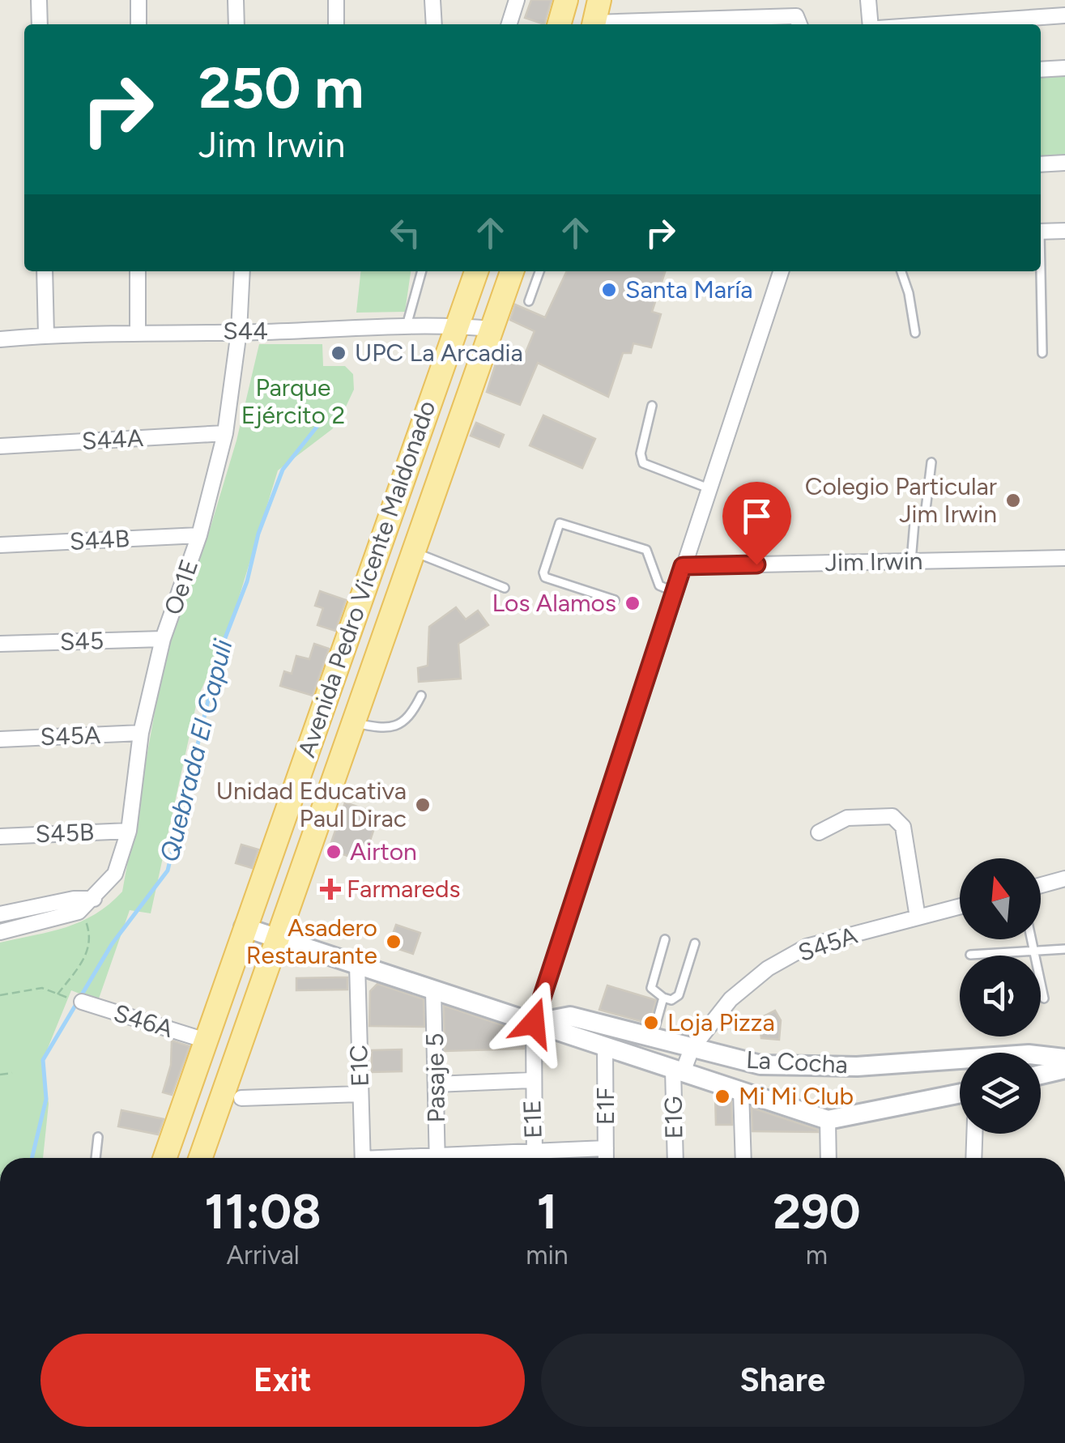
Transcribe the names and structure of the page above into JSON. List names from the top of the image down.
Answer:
{
  "streets": {
    "main road": ["Avenida Pedro Vicente Maldonado"],
    "street": [
      "S44",
      "S44A",
      "S44B",
      "Jim Irwin",
      "Oe1E",
      "S45",
      "S45A",
      "S45B",
      "S46A",
      "La Cocha",
      "E1C",
      "Pasaje 5",
      "E1F",
      "E1G",
      "E1E"
    ]
  },
  "crossings": [
    ["S44", "Avenida Pedro Vicente Maldonado"],
    ["S44", "Oe1E"],
    ["S44A", "Oe1E"],
    ["S44B", "Oe1E"],
    ["Jim Irwin", "E1E"],
    ["Avenida Pedro Vicente Maldonado", "S46A"],
    ["Avenida Pedro Vicente Maldonado", "La Cocha"],
    ["Oe1E", "S45"],
    ["Oe1E", "S45A"],
    ["Oe1E", "S45B"],
    ["S45A", "La Cocha"],
    ["S45A", "E1G"],
    ["La Cocha", "E1C"],
    ["La Cocha", "Pasaje 5"],
    ["La Cocha", "E1F"],
    ["La Cocha", "E1G"],
    ["La Cocha", "E1E"]
  ],
  "water": ["Quebrada El Capuli"],
  "parks": ["Parque Ejército 2"],
  "places": {
    "other": [
      "Santa María",
      "UPC La Arcadia",
      "Colegio Particular Jim Irwin",
      "Los Alamos",
      "Unidad Educativa Paul Dirac",
      "Airton",
      "Asadero Restaurante",
      "Loja Pizza",
      "Mi Mi Club"
    ],
    "health": ["Farmareds"]
  },
  "north": "top",
  "page": {
    "turn": ["250 m", "Jim Irwin"],
    "eta": [
      "11:08",
      "Arrival",
      "1",
      "min",
      "290",
      "m"
    ],
    "buttons": ["Exit", "Share"]
  }
}
